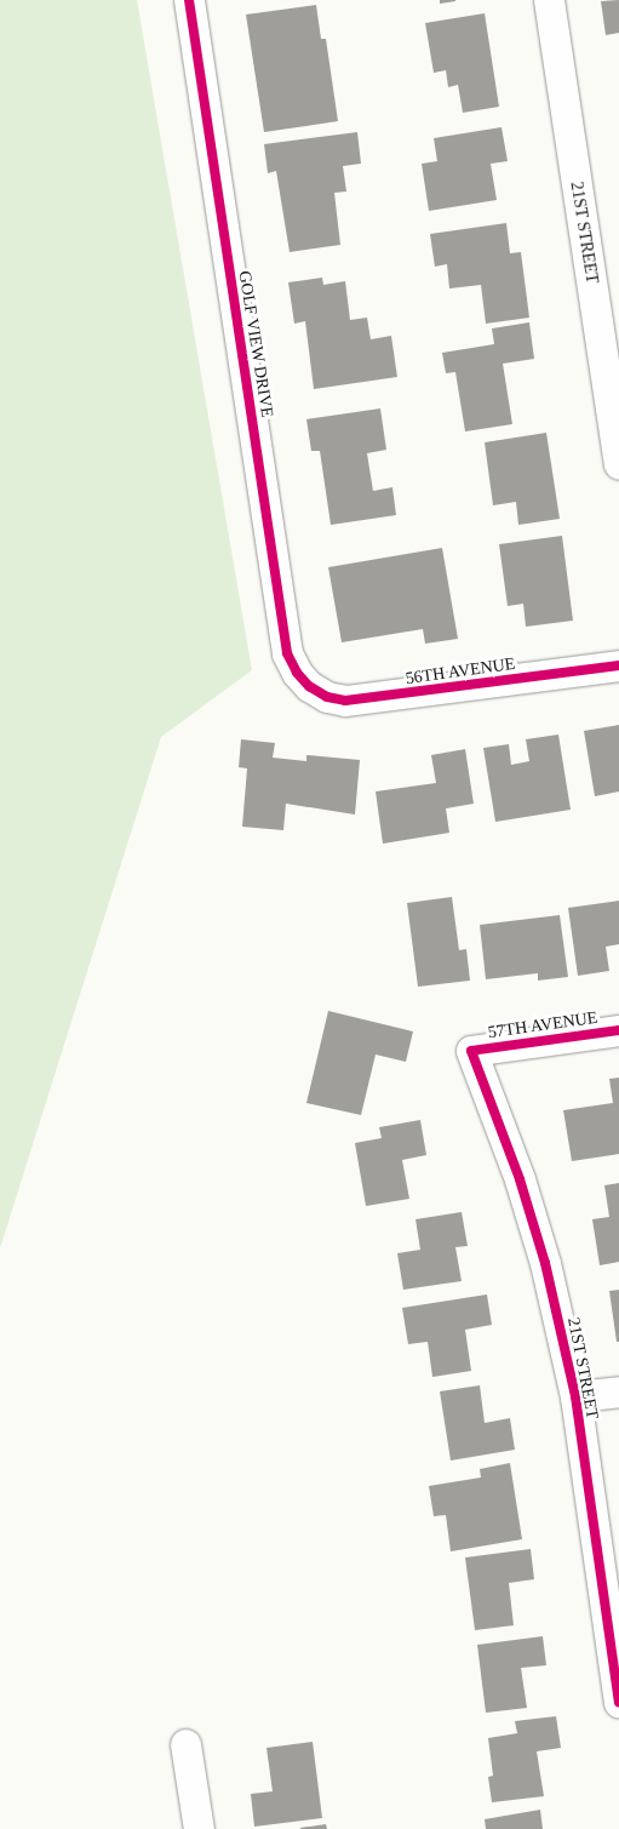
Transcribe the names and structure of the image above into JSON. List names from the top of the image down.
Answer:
{
  "streets": {
    "street": [
      "21ST STREET",
      "GOLF VIEW DRIVE",
      "56TH AVENUE",
      "57TH AVENUE"
    ]
  },
  "crossings": [
    ["21ST STREET", "57TH AVENUE"],
    ["GOLF VIEW DRIVE", "56TH AVENUE"]
  ]
}
